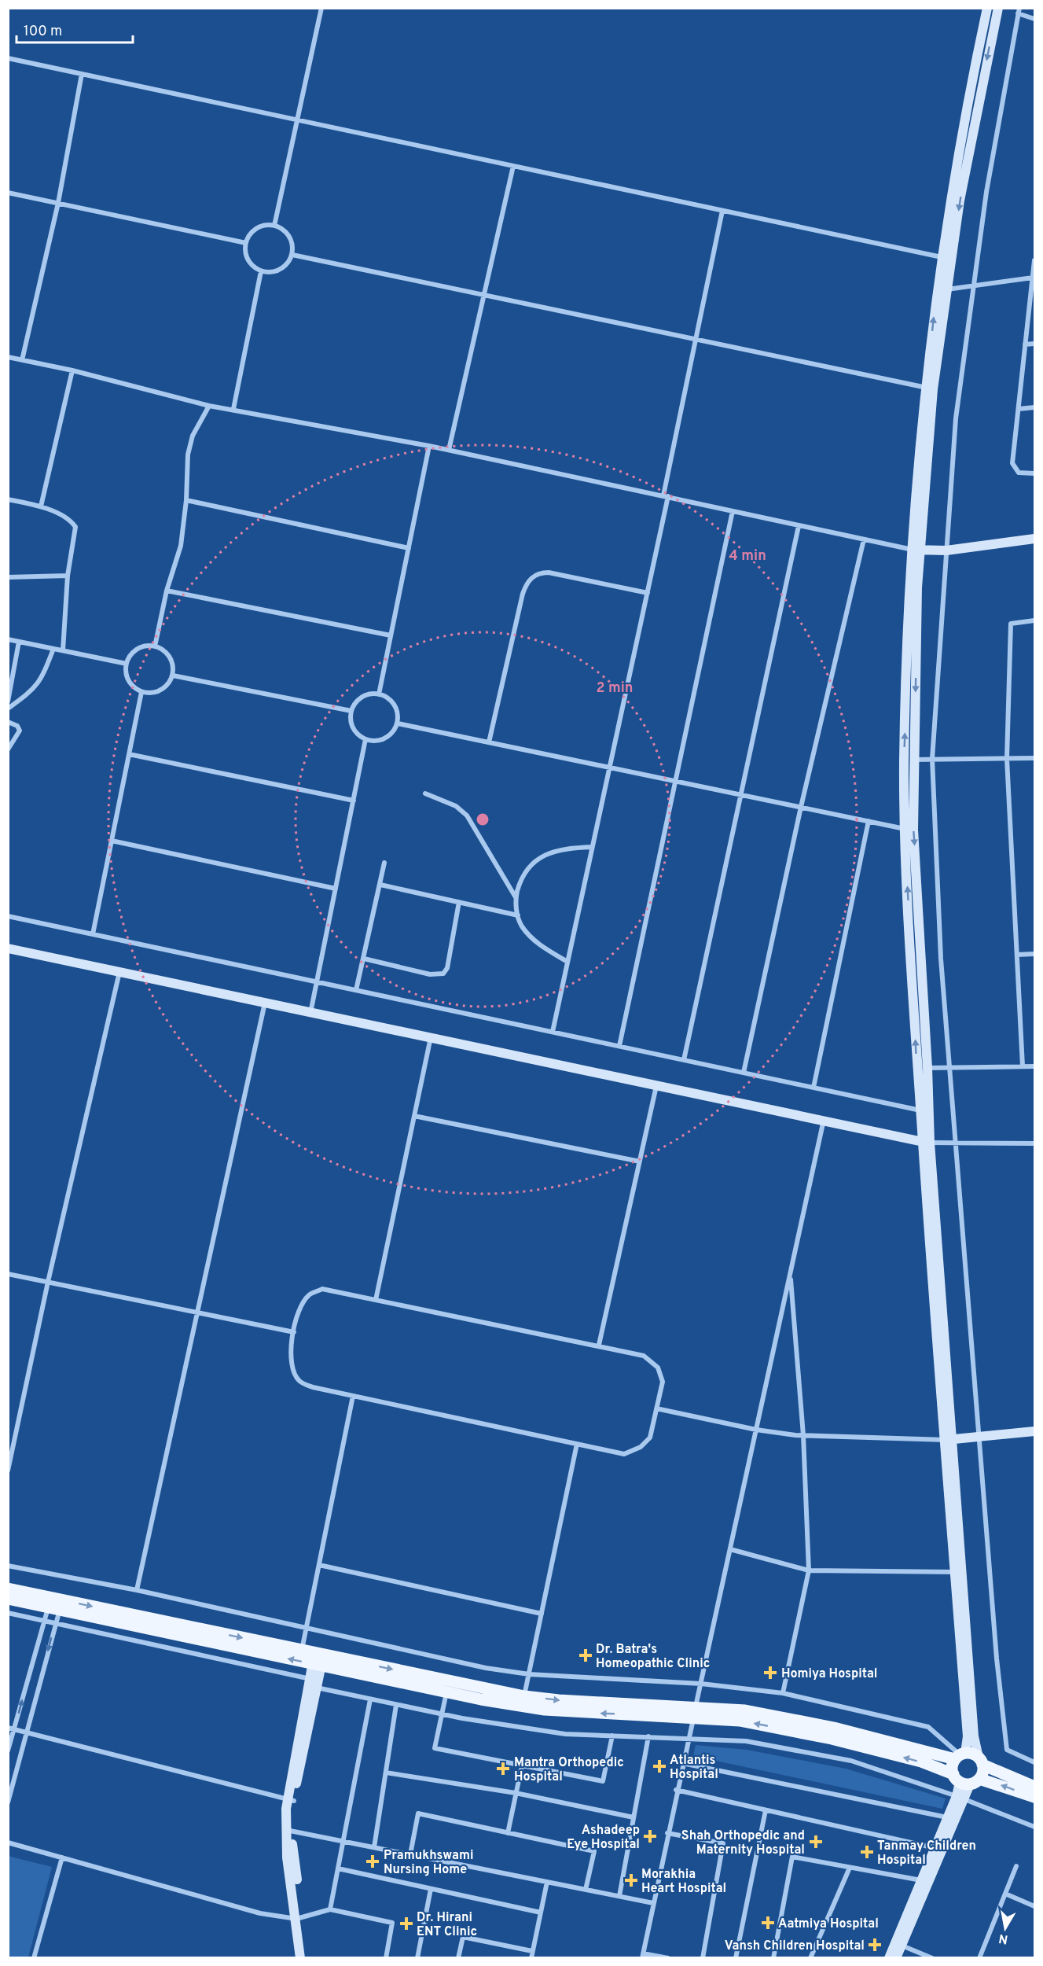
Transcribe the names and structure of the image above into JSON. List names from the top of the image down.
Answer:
{
  "places": {
    "health": [
      "Dr. Batra's Homeopathic Clinic",
      "Homiya Hospital",
      "Atlantis Hospital",
      "Mantra Orthopedic Hospital",
      "Ashadeep Eye Hospital",
      "Shah Orthopedic and Maternity Hospital",
      "Tanmay Children Hospital",
      "Pramukhswami Nursing Home",
      "Morakhia Heart Hospital",
      "Aatmiya Hospital",
      "Dr. Hirani ENT Clinic",
      "Vansh Children Hospital"
    ]
  },
  "scale_bar": "100 m",
  "north": "bottom",
  "rings": ["4 min", "2 min"]
}
